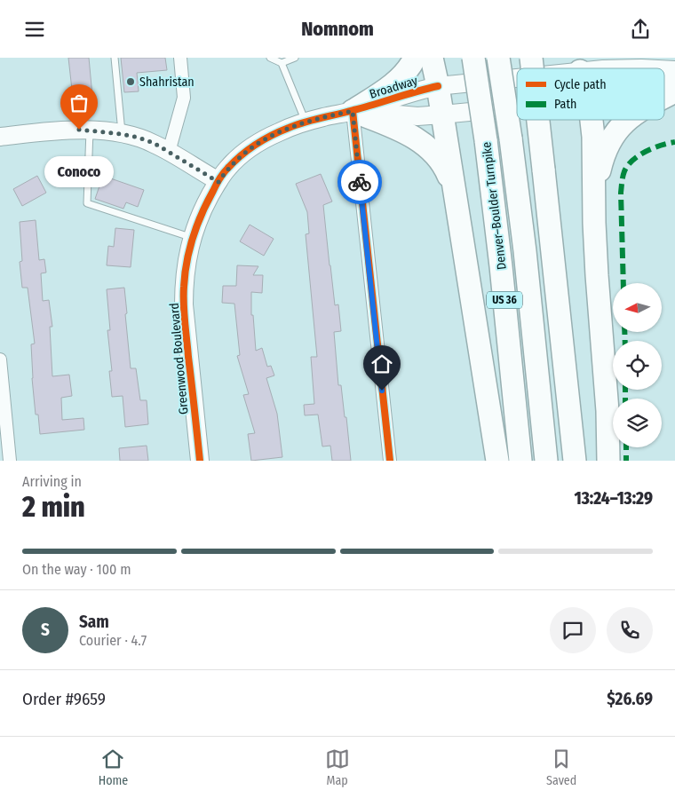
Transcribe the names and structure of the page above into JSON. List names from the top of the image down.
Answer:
{
  "streets": {
    "highway": ["Denver–Boulder Turnpike", "US 36"],
    "street": ["Broadway", "Greenwood Boulevard"]
  },
  "crossings": [
    ["Broadway", "Greenwood Boulevard"]
  ],
  "places": ["Shahristan", "Conoco"],
  "legend": ["Cycle path", "Path"],
  "north": "left",
  "page": {
    "header": "Nomnom",
    "bubble": "Conoco",
    "heading": ["2 min", "Arriving in", "13:24–13:29"],
    "panel": [
      "Sam",
      "Courier · 4.7",
      "Order #9659",
      "$26.69"
    ],
    "bar": "On the way · 100 m",
    "round": "S",
    "tabs": ["Home", "Map", "Saved"]
  }
}
